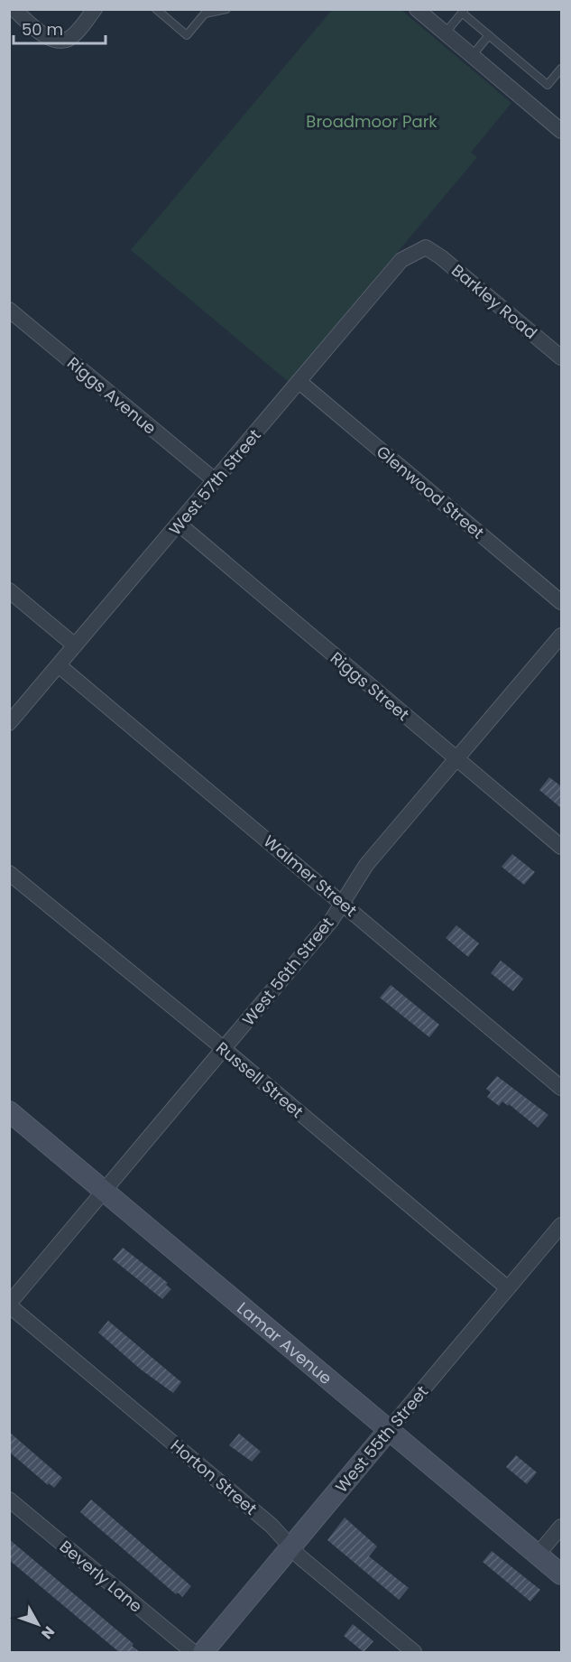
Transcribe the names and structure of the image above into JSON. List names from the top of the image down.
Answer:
{
  "streets": {
    "street": [
      "Barkley Road",
      "Riggs Avenue",
      "West 57th Street",
      "Glenwood Street",
      "Riggs Street",
      "Walmer Street",
      "West 56th Street",
      "Russell Street",
      "Lamar Avenue",
      "West 55th Street",
      "Horton Street",
      "Beverly Lane"
    ]
  },
  "crossings": [
    ["Barkley Road", "West 57th Street"],
    ["Riggs Avenue", "West 57th Street"],
    ["West 57th Street", "Glenwood Street"],
    ["West 57th Street", "Riggs Street"],
    ["West 57th Street", "Walmer Street"],
    ["Riggs Street", "West 56th Street"],
    ["Walmer Street", "West 56th Street"],
    ["West 56th Street", "Russell Street"],
    ["West 56th Street", "Lamar Avenue"],
    ["West 56th Street", "Horton Street"],
    ["Russell Street", "West 55th Street"],
    ["Lamar Avenue", "West 55th Street"],
    ["West 55th Street", "Horton Street"]
  ],
  "parks": ["Broadmoor Park"],
  "scale_bar": "50 m",
  "north": "bottom right"
}
